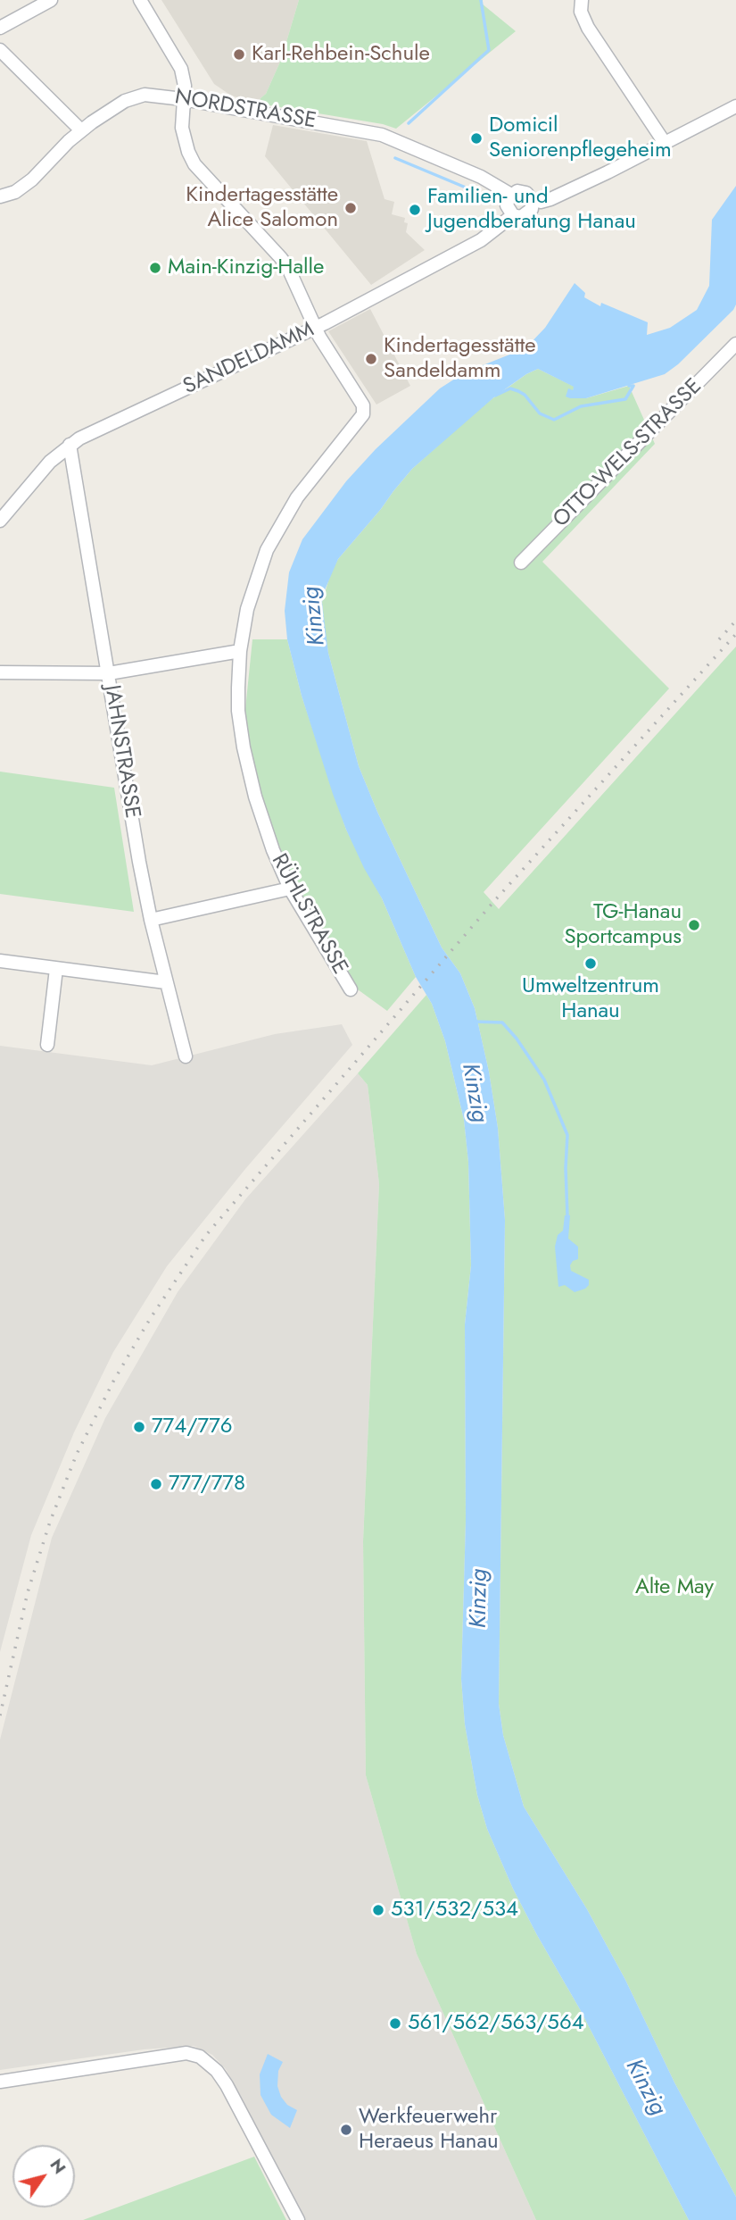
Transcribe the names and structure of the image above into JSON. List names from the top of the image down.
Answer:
{
  "streets": {
    "street": [
      "NORDSTRASSE",
      "SANDELDAMM",
      "OTTO-WELS-STRASSE",
      "JAHNSTRASSE",
      "RÜHLSTRASSE"
    ]
  },
  "crossings": [
    ["NORDSTRASSE", "SANDELDAMM"],
    ["SANDELDAMM", "JAHNSTRASSE"],
    ["SANDELDAMM", "RÜHLSTRASSE"]
  ],
  "water": ["Kinzig"],
  "parks": ["Alte May"],
  "places": [
    "Karl-Rehbein-Schule",
    "Domicil Seniorenpflegeheim",
    "Kindertagesstätte Alice Salomon",
    "Familien- und Jugendberatung Hanau",
    "Main-Kinzig-Halle",
    "Kindertagesstätte Sandeldamm",
    "TG-Hanau Sportcampus",
    "Umweltzentrum Hanau",
    "774/776",
    "777/778",
    "531/532/534",
    "561/562/563/564",
    "Werkfeuerwehr Heraeus Hanau"
  ],
  "north": "top right"
}
